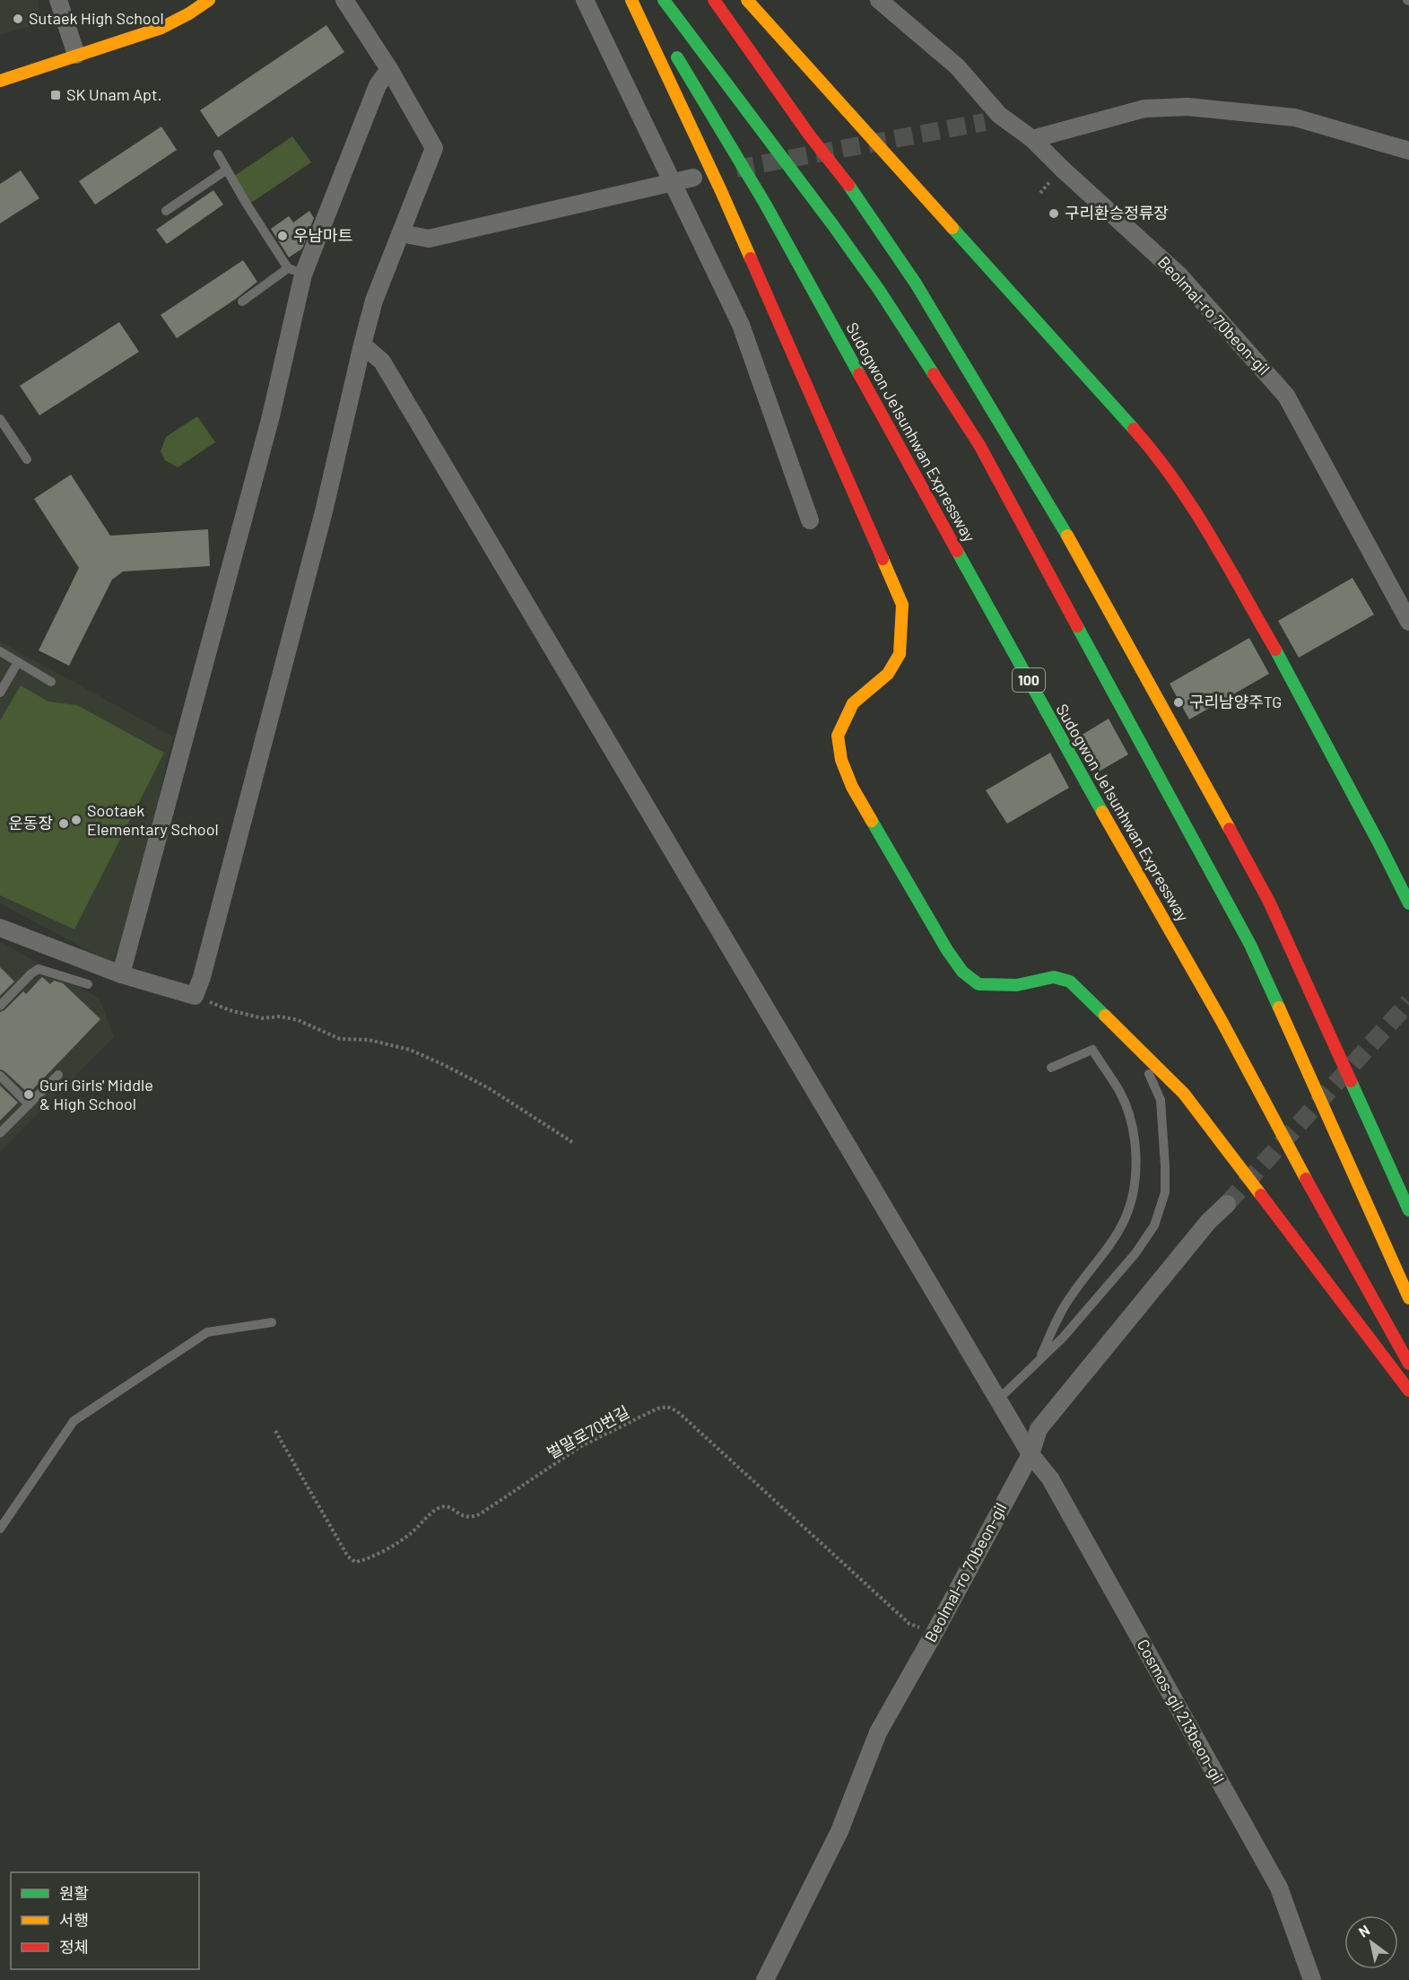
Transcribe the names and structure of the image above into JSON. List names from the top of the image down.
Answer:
{
  "streets": {
    "main road": ["Sudogwon Je1sunhwan Expressway", "100"],
    "street": ["Beolmal-ro 70beon-gil", "Cosmos-gil 213beon-gil"],
    "path": ["벌말로70번길"]
  },
  "crossings": [
    ["Beolmal-ro 70beon-gil", "벌말로70번길"],
    ["Beolmal-ro 70beon-gil", "Cosmos-gil 213beon-gil"]
  ],
  "places": {
    "other": [
      "Sutaek High School",
      "구리환승정류장",
      "우남마트",
      "구리남양주TG",
      "Sootaek Elementary School",
      "운동장",
      "Guri Girls' Middle & High School"
    ],
    "transit": ["SK Unam Apt."]
  },
  "legend": ["원활", "서행", "정체"],
  "north": "top left"
}
